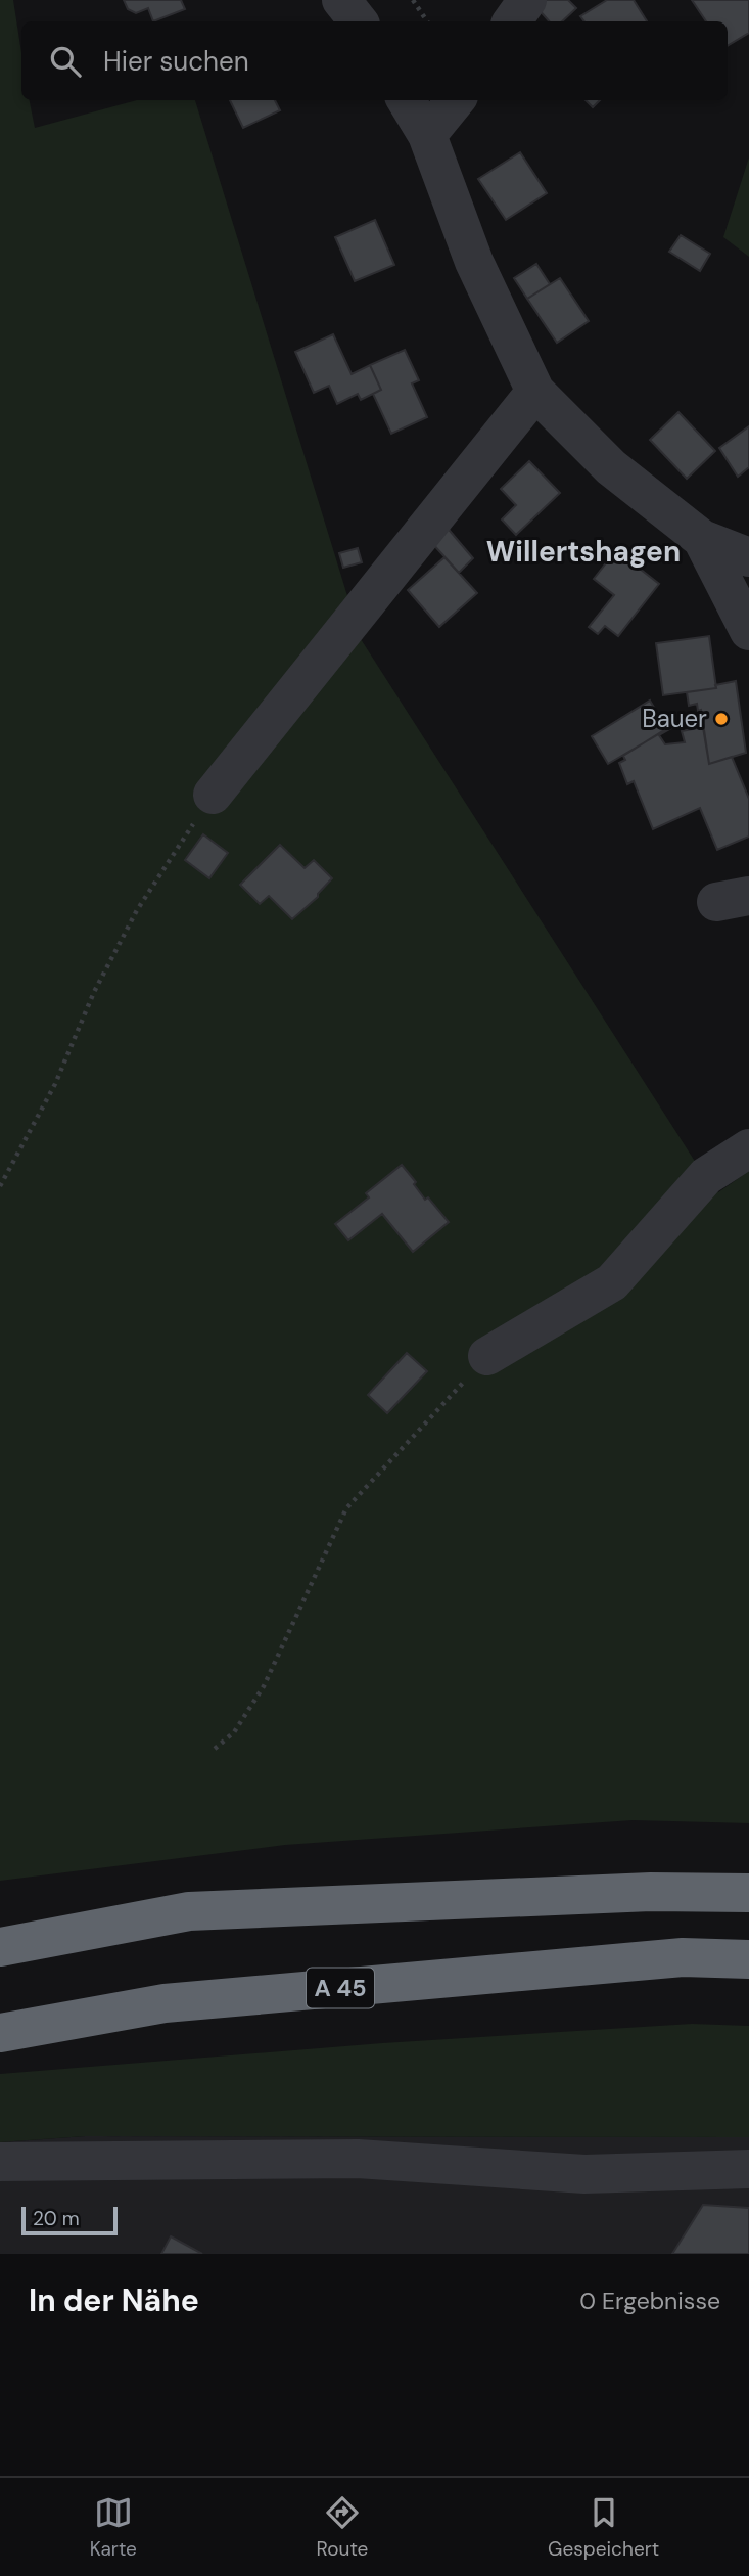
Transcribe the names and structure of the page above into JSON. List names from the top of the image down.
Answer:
{
  "streets": {
    "highway": ["A 45"]
  },
  "districts": ["Willertshagen"],
  "places": ["Bauer"],
  "scale_bar": "20 m",
  "page": {
    "search": "Hier suchen",
    "scale": "20 m",
    "heading": ["In der Nähe", "0 Ergebnisse"],
    "nav": ["Karte", "Route", "Gespeichert"]
  }
}
